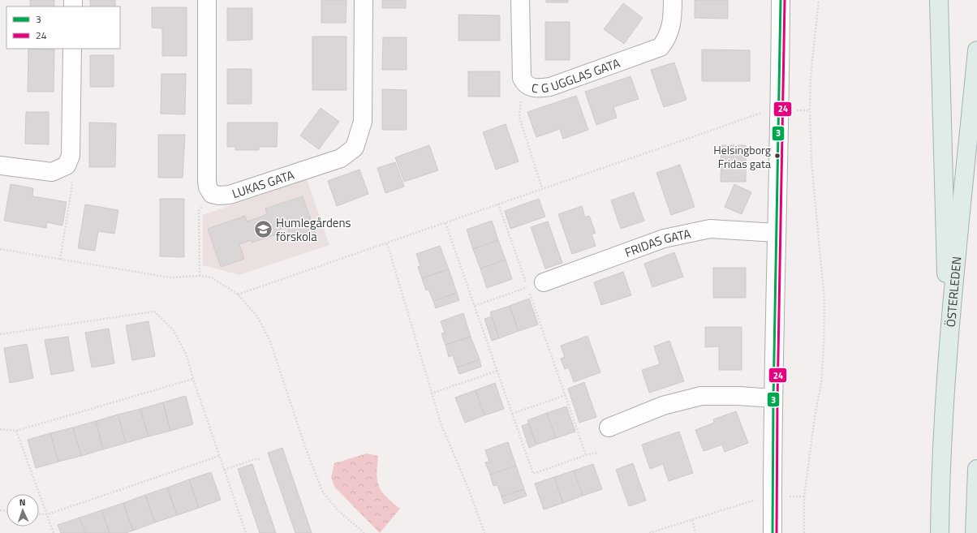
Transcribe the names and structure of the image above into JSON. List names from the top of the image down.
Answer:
{
  "streets": {
    "main road": ["ÖSTERLEDEN"],
    "street": ["C G UGGLAS GATA", "LUKAS GATA", "FRIDAS GATA"]
  },
  "places": {
    "other": ["Helsingborg Fridas gata"],
    "school or university": ["Humlegårdens förskola"]
  },
  "lines": ["transit line 3", "transit line 24"],
  "legend": ["3", "24"],
  "north": "top"
}
